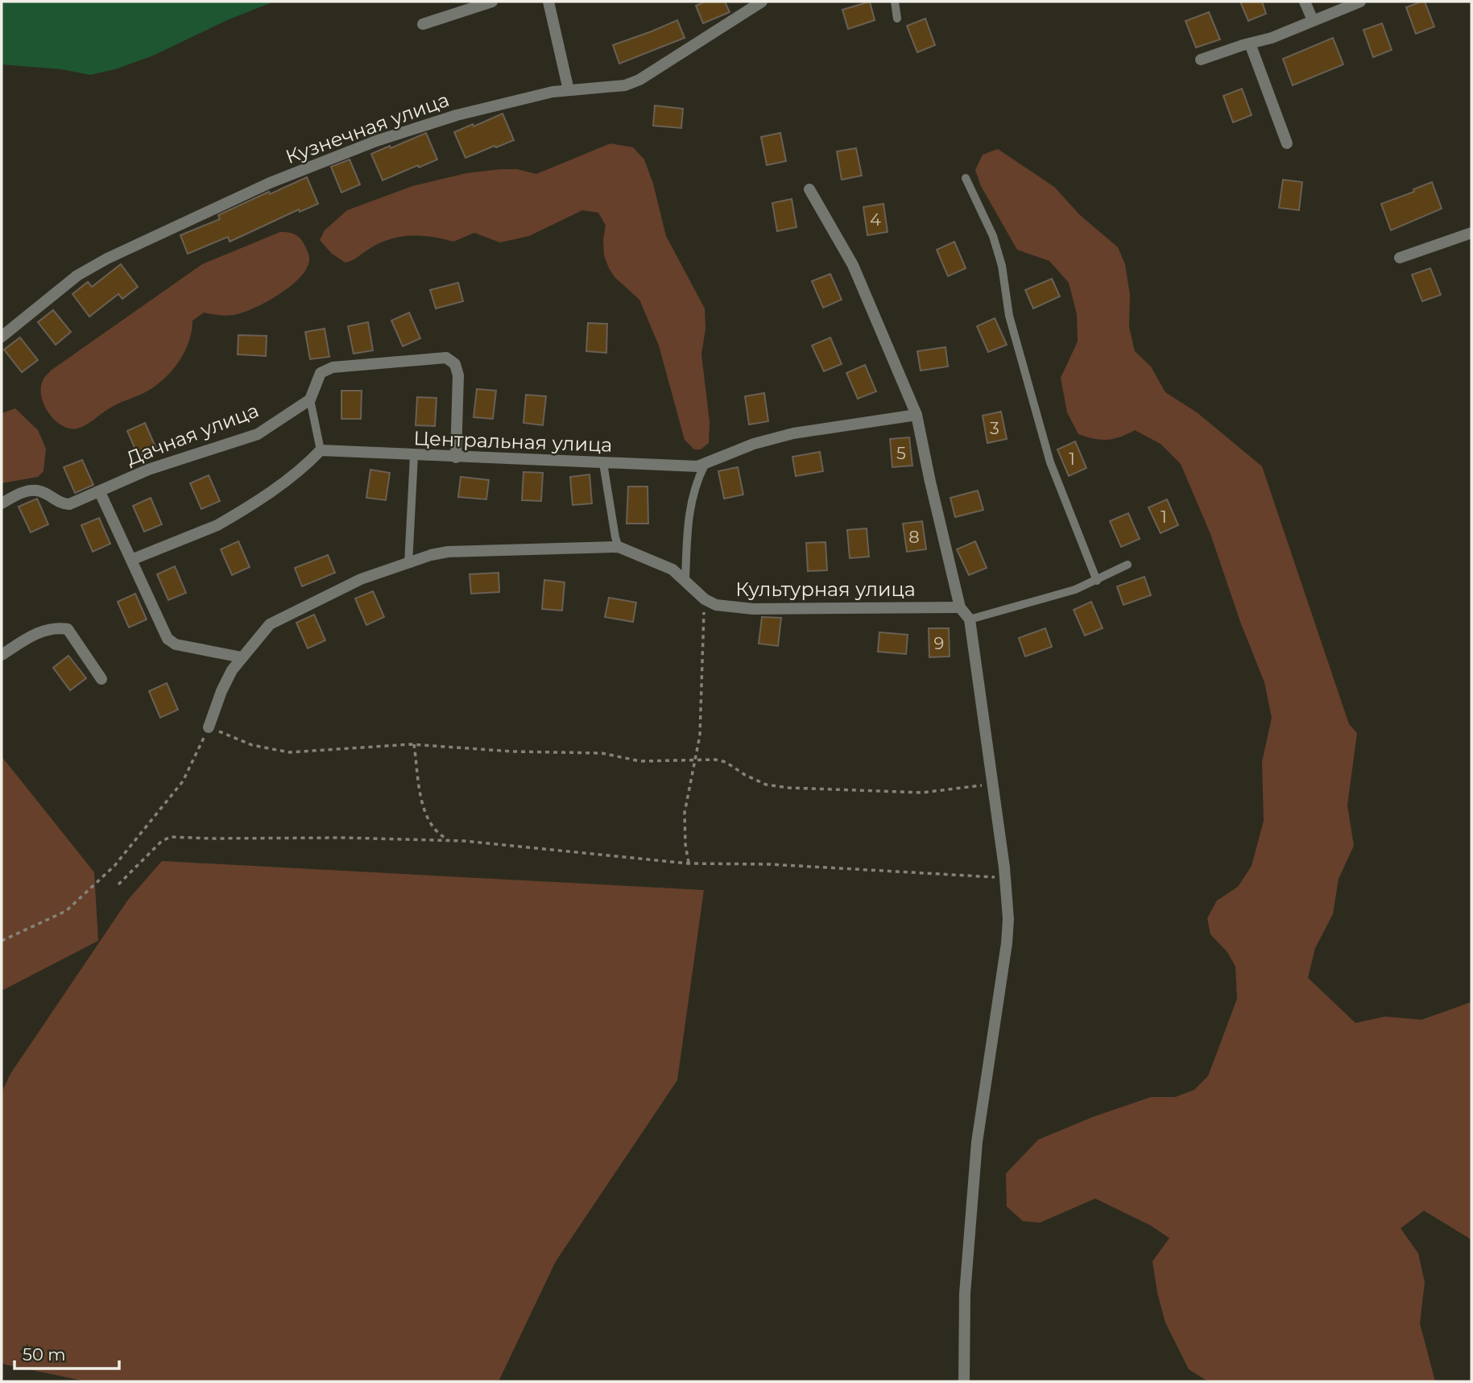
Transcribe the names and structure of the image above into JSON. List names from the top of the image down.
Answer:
{
  "streets": {
    "street": [
      "Кузнечная улица",
      "Дачная улица",
      "Центральная улица",
      "Культурная улица"
    ]
  },
  "house_numbers": [
    "4",
    "3",
    "5",
    "1",
    "1",
    "8",
    "9"
  ],
  "scale_bar": "50 m"
}
